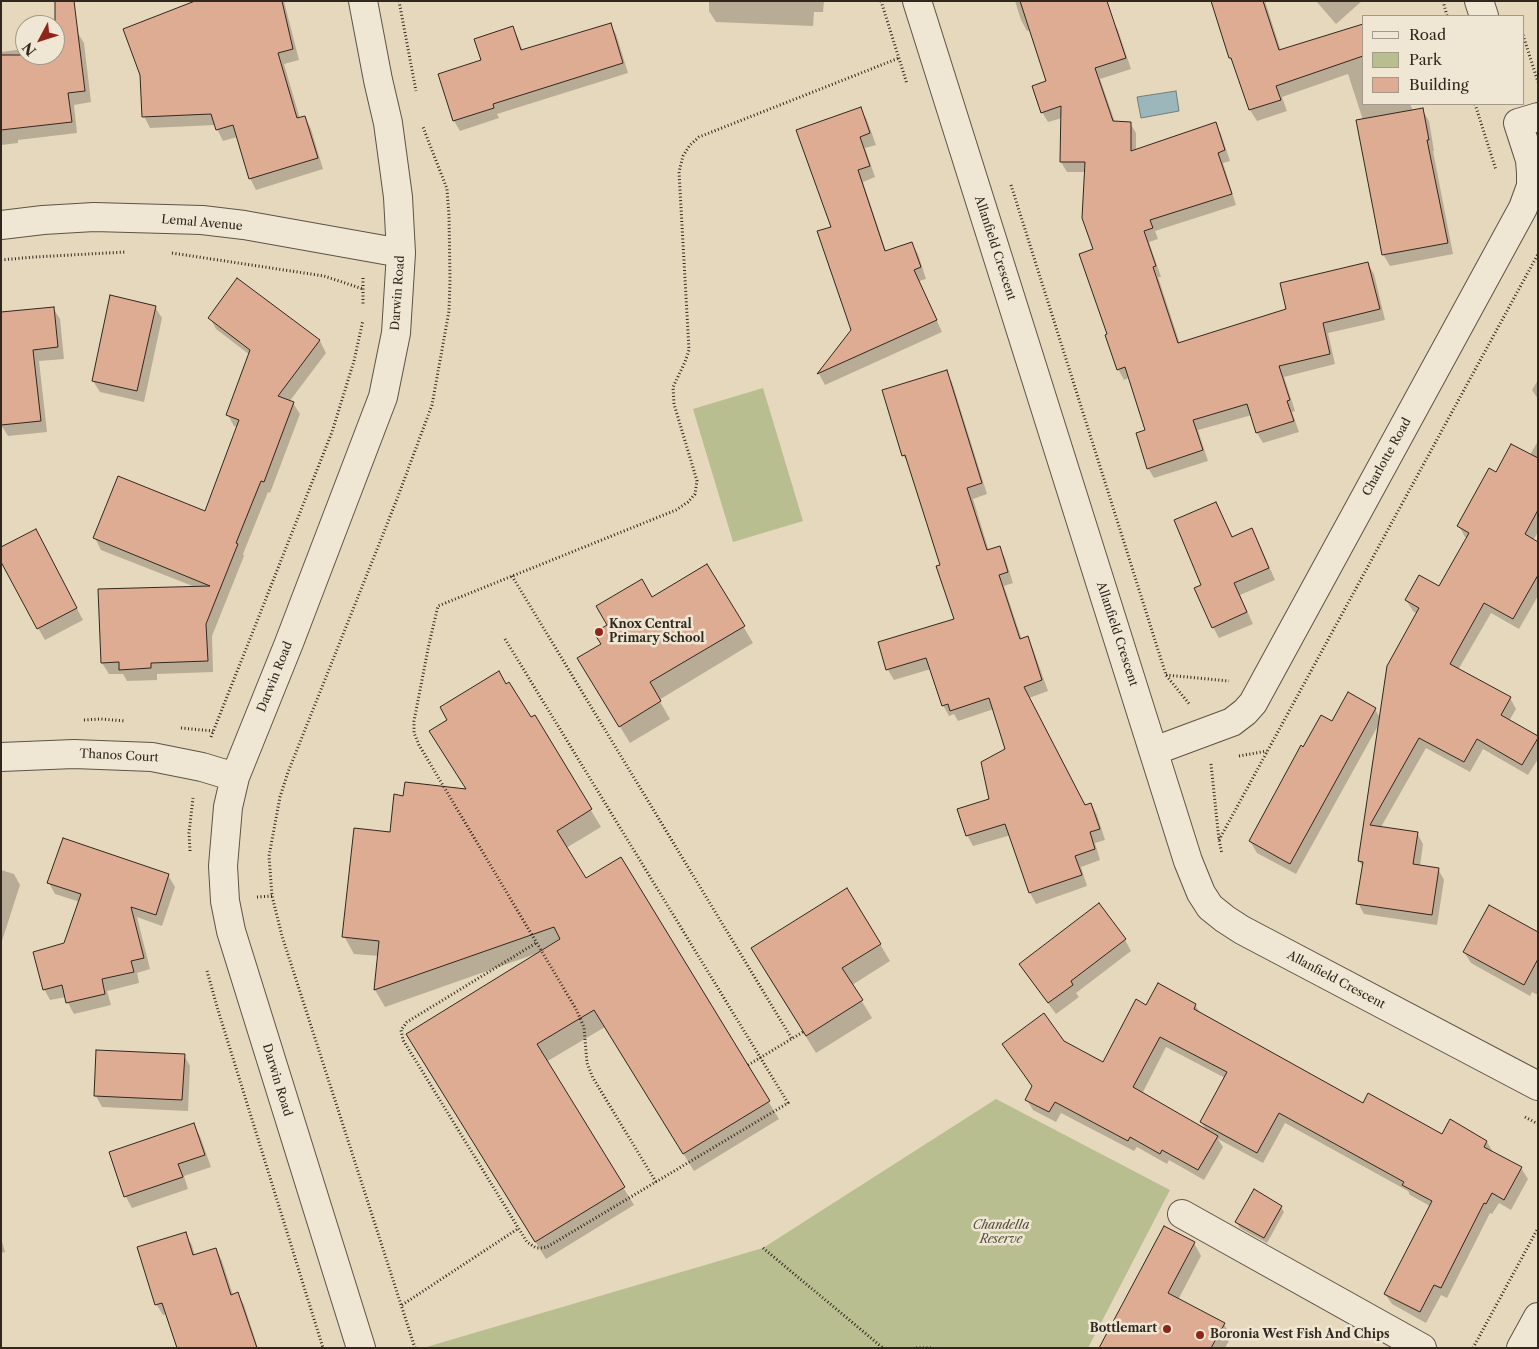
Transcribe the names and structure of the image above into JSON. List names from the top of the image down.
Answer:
{
  "streets": {
    "street": [
      "Lemal Avenue",
      "Allanfield Crescent",
      "Darwin Road",
      "Charlotte Road",
      "Thanos Court"
    ]
  },
  "crossings": [
    ["Lemal Avenue", "Darwin Road"],
    ["Allanfield Crescent", "Charlotte Road"],
    ["Darwin Road", "Thanos Court"]
  ],
  "parks": ["Chandella Reserve"],
  "places": ["Knox Central Primary School", "Bottlemart", "Boronia West Fish And Chips"],
  "legend": ["Road", "Park", "Building"],
  "north": "bottom left"
}
